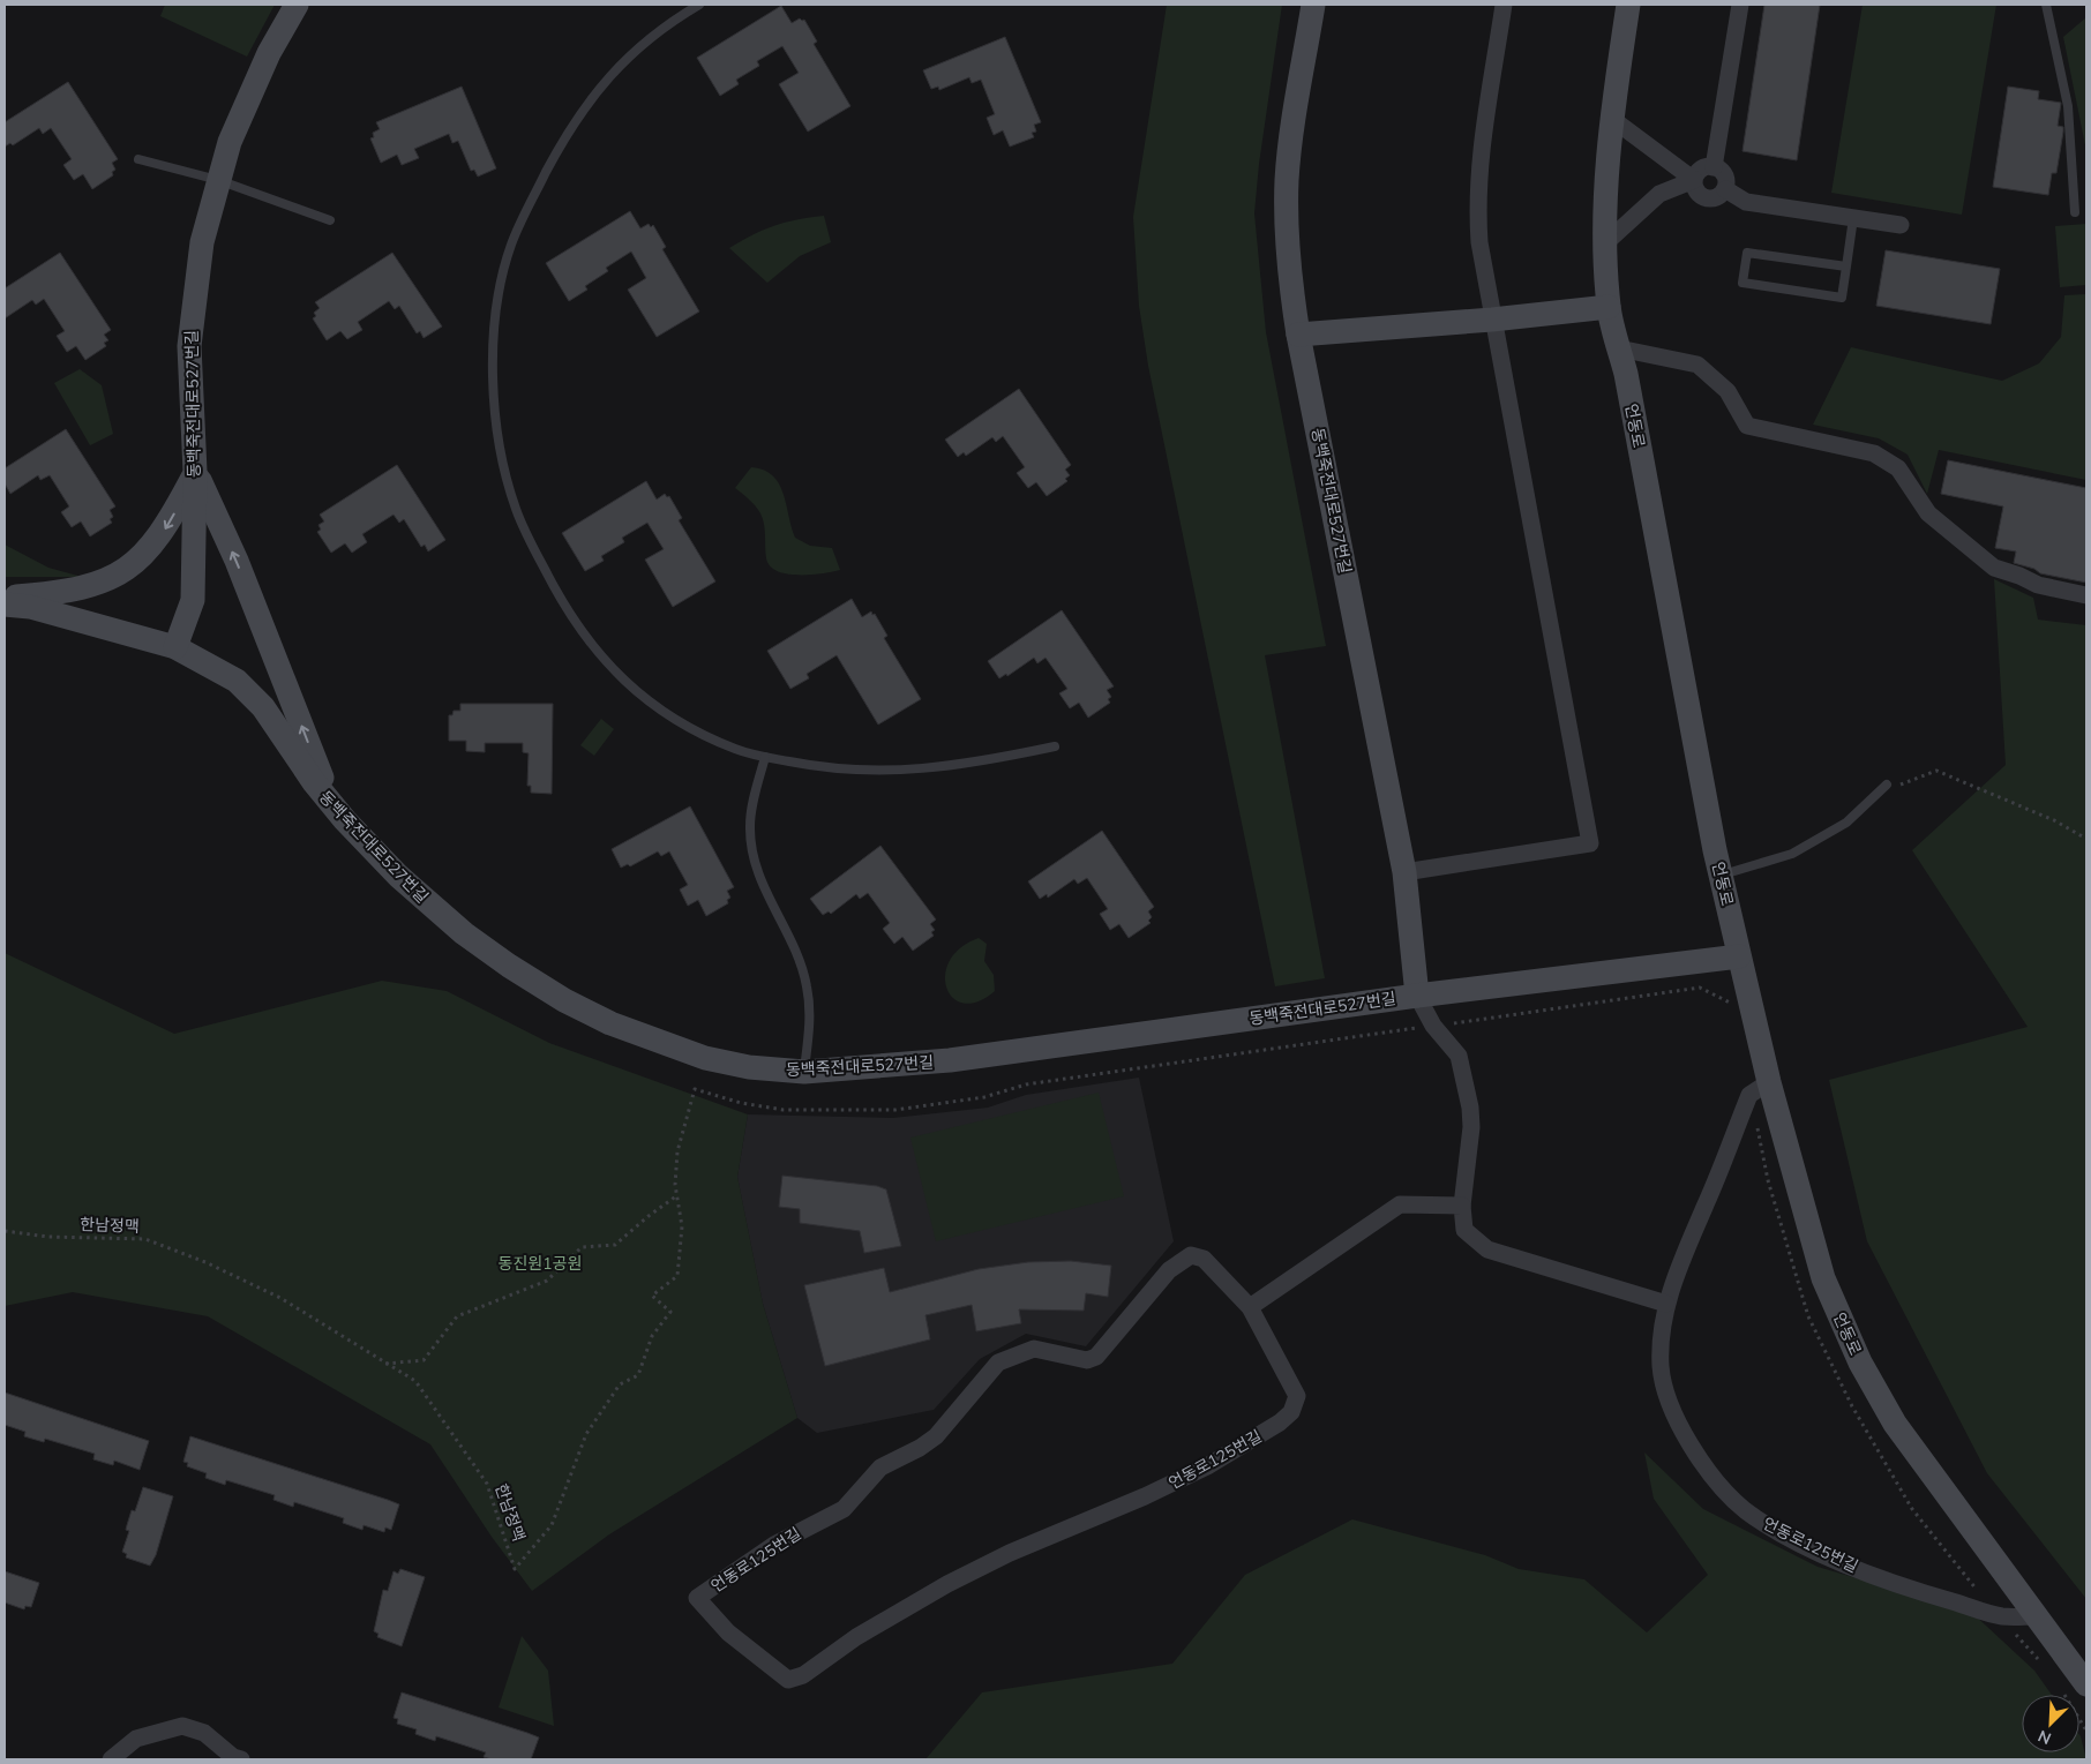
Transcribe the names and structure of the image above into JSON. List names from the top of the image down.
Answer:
{
  "streets": {
    "street": ["동백죽전대로527번길", "언동로", "언동로125번길"],
    "path": ["한남정맥"]
  },
  "crossings": [
    ["동백죽전대로527번길", "언동로"],
    ["언동로", "언동로125번길"]
  ],
  "parks": ["동진원1공원"],
  "north": "bottom left"
}
